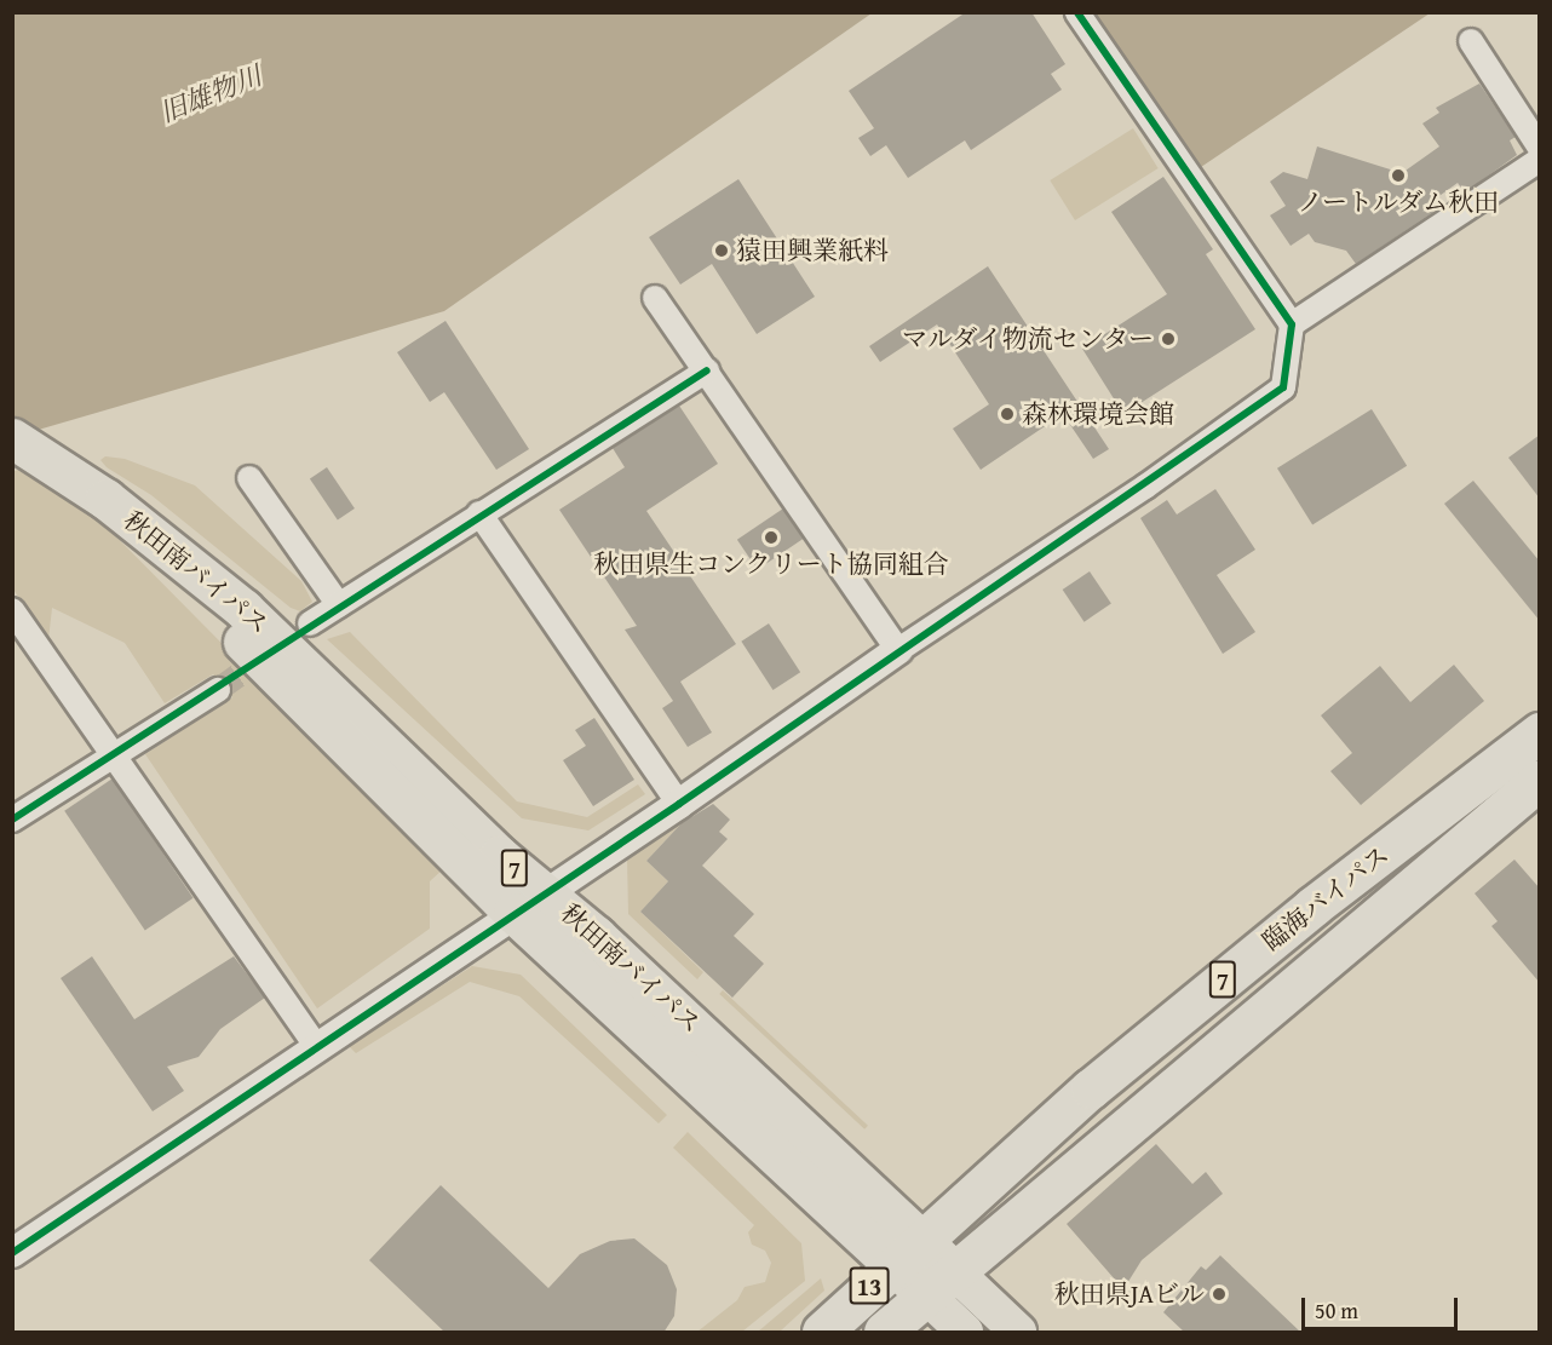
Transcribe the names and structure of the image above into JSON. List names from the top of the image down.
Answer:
{
  "streets": {
    "highway": [
      "秋田南バイパス",
      "7",
      "臨海バイパス",
      "13"
    ]
  },
  "crossings": [
    ["秋田南バイパス", "臨海バイパス"],
    ["秋田南バイパス", "13"],
    ["臨海バイパス", "13"]
  ],
  "water": ["旧雄物川"],
  "places": [
    "ノートルダム秋田",
    "猿田興業紙料",
    "マルダイ物流センター",
    "森林環境会館",
    "秋田県生コンクリート協同組合",
    "秋田県JAビル"
  ],
  "scale_bar": "50 m"
}
